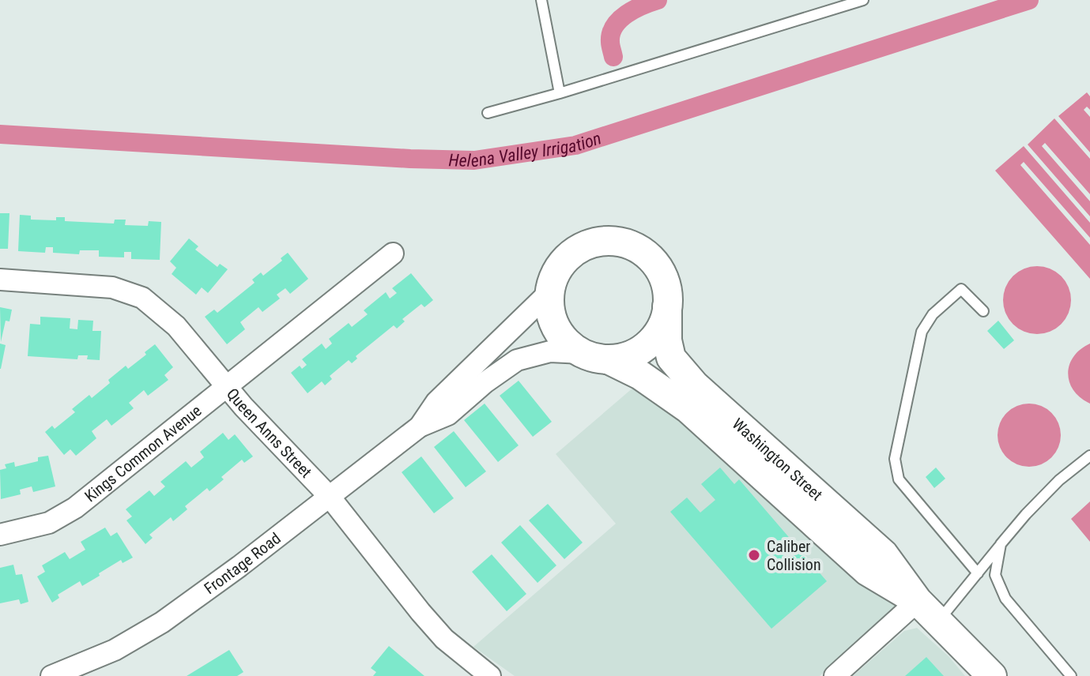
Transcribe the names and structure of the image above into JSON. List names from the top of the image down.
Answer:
{
  "streets": {
    "street": [
      "Queen Anns Street",
      "Kings Common Avenue",
      "Washington Street",
      "Frontage Road"
    ]
  },
  "crossings": [
    ["Queen Anns Street", "Kings Common Avenue"],
    ["Queen Anns Street", "Frontage Road"],
    ["Washington Street", "Frontage Road"]
  ],
  "water": ["Helena Valley Irrigation"],
  "places": ["Caliber Collision"]
}
